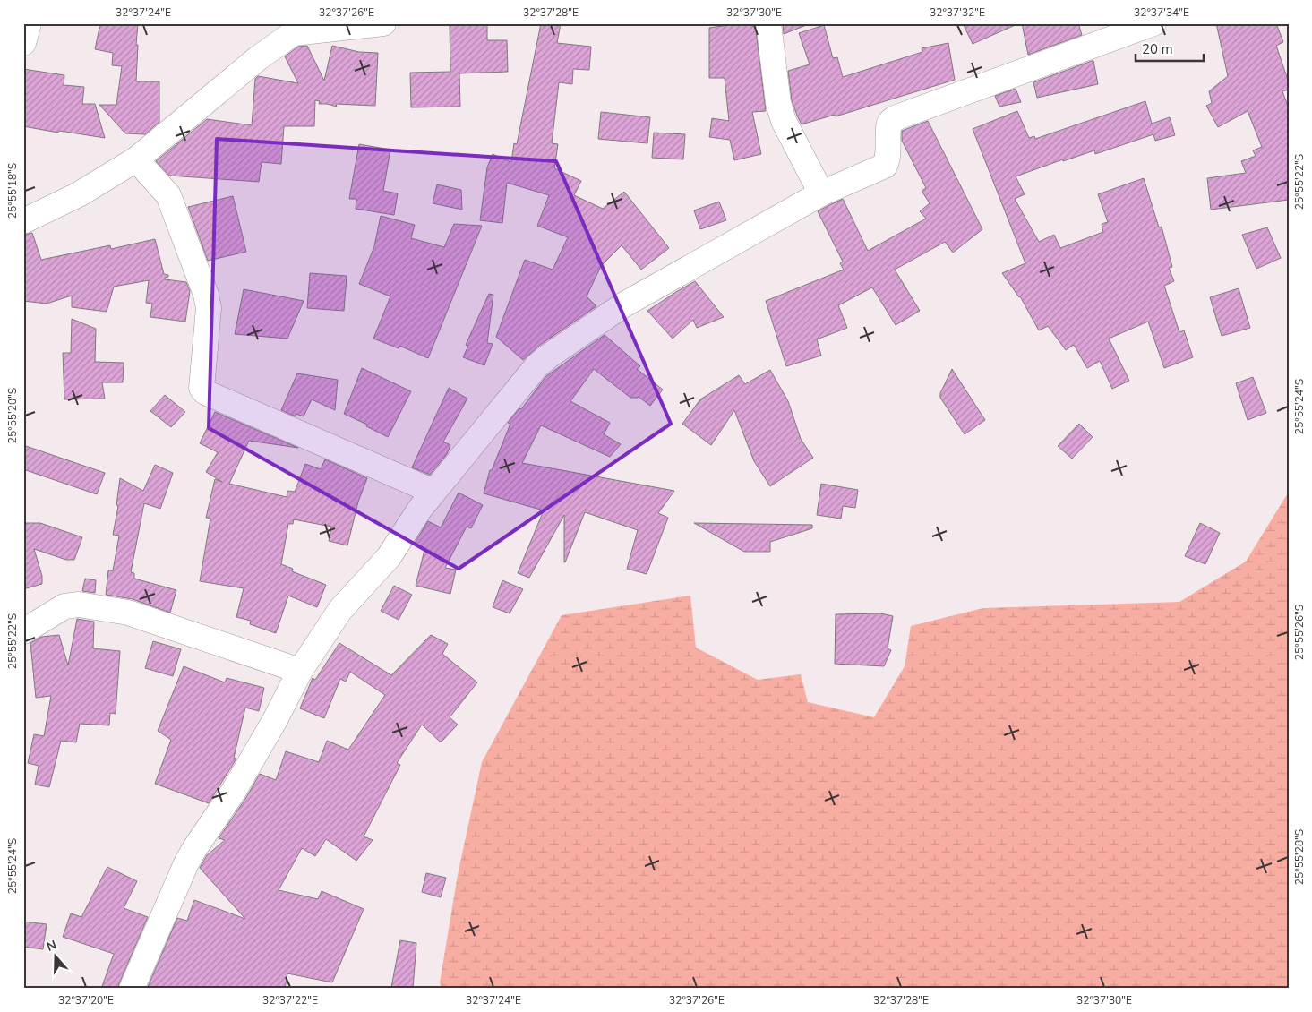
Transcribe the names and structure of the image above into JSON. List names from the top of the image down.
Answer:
{
  "scale_bar": "20 m",
  "north": "top",
  "coordinates": [
    "32°37'24\"E",
    "32°37'26\"E",
    "32°37'28\"E",
    "32°37'30\"E",
    "32°37'32\"E",
    "32°37'34\"E",
    "25°55'22\"S",
    "25°55'18\"S",
    "25°55'24\"S",
    "25°55'20\"S",
    "25°55'26\"S",
    "25°55'28\"S",
    "32°37'20\"E",
    "32°37'22\"E"
  ]
}
